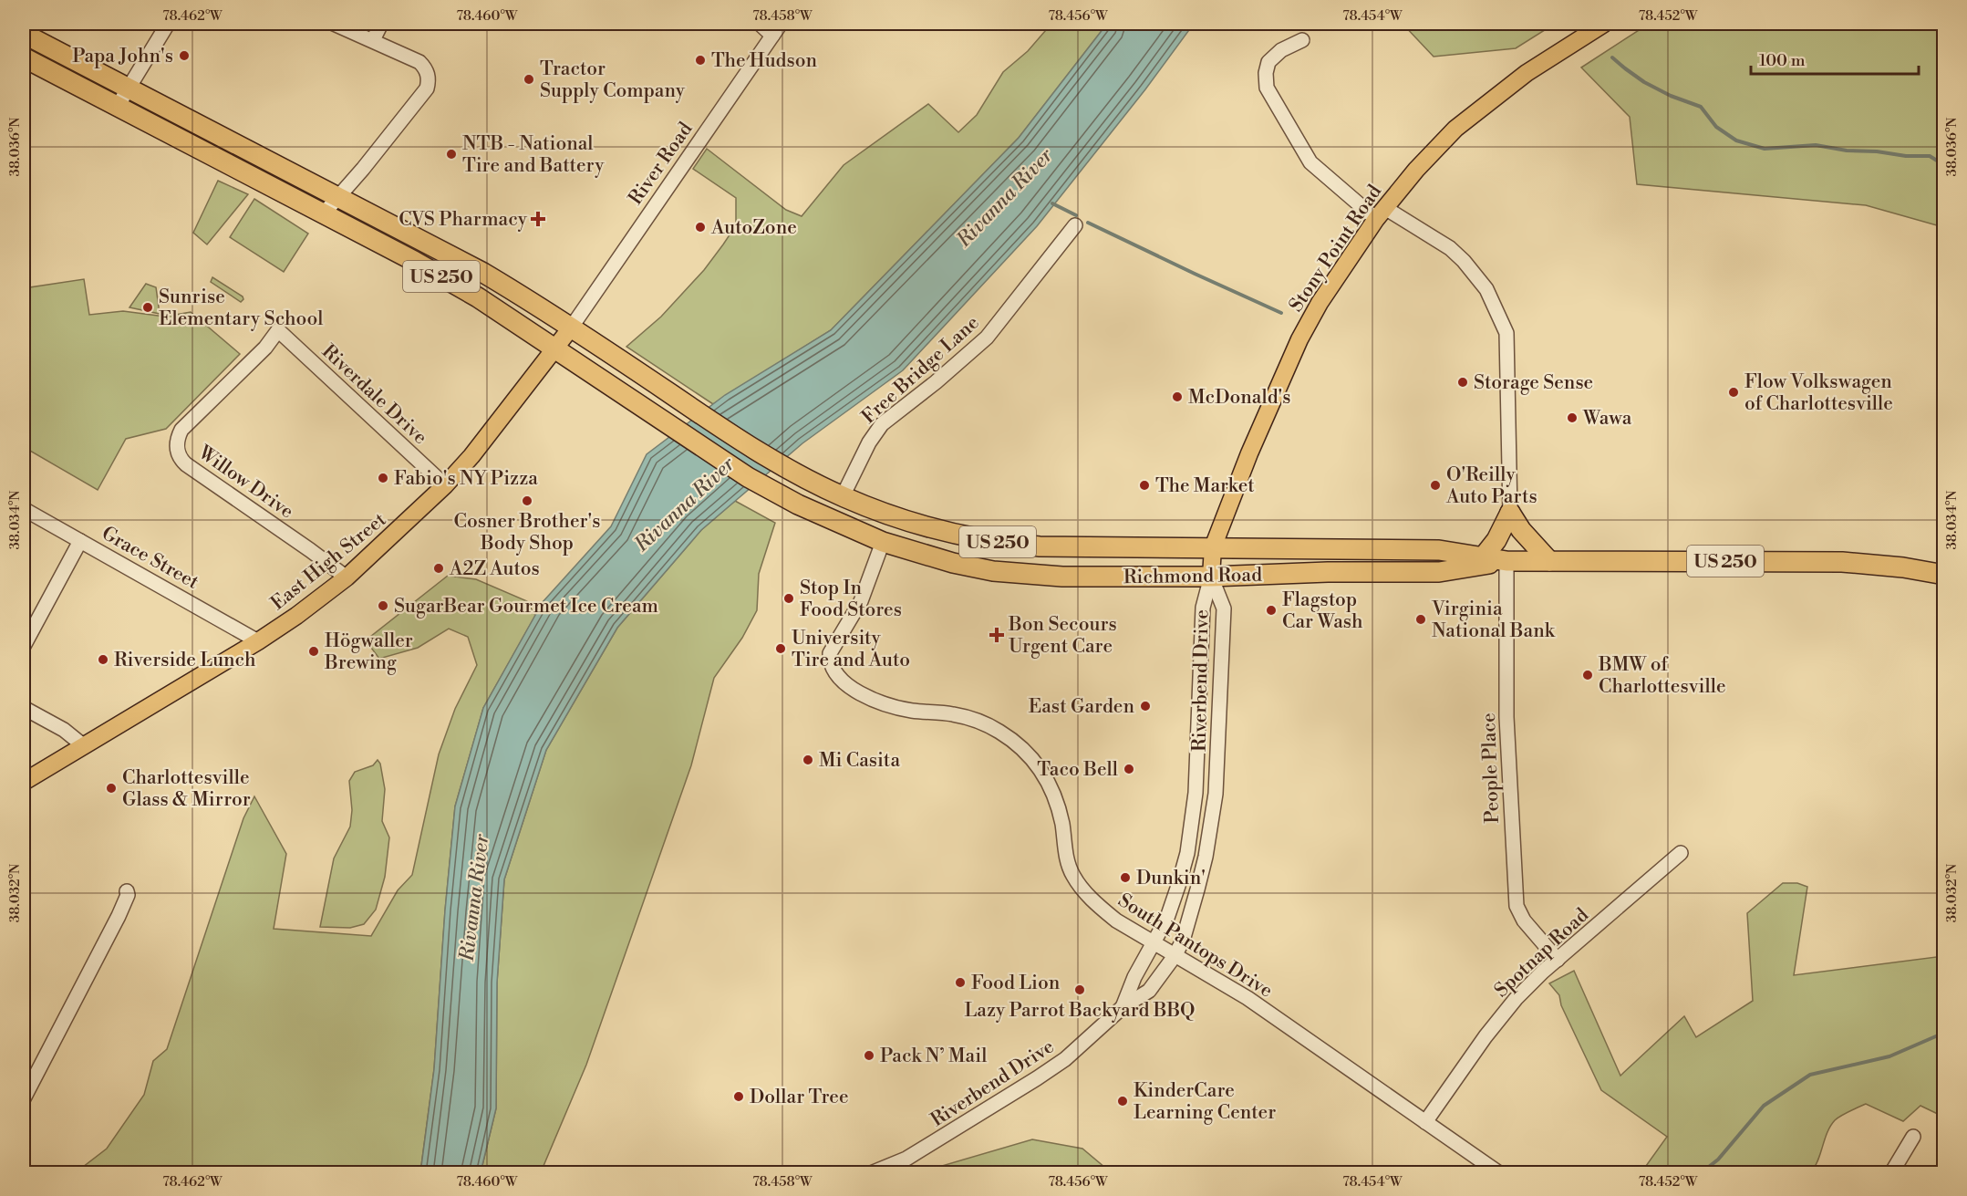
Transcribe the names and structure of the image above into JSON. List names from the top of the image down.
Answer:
{
  "streets": {
    "highway": ["US 250", "Richmond Road"],
    "main road": ["Stony Point Road", "East High Street"],
    "street": [
      "River Road",
      "Free Bridge Lane",
      "Riverdale Drive",
      "Willow Drive",
      "Grace Street",
      "Riverbend Drive",
      "People Place",
      "South Pantops Drive",
      "Spotnap Road"
    ]
  },
  "crossings": [
    ["River Road", "US 250"],
    ["River Road", "East High Street"],
    ["Stony Point Road", "US 250"],
    ["Stony Point Road", "Richmond Road"],
    ["Stony Point Road", "Riverbend Drive"],
    ["US 250", "Free Bridge Lane"],
    ["US 250", "East High Street"],
    ["US 250", "Richmond Road"],
    ["US 250", "South Pantops Drive"],
    ["Riverdale Drive", "Willow Drive"],
    ["Riverdale Drive", "East High Street"],
    ["Willow Drive", "East High Street"],
    ["Grace Street", "East High Street"],
    ["Richmond Road", "Riverbend Drive"],
    ["Richmond Road", "People Place"],
    ["Richmond Road", "South Pantops Drive"],
    ["Riverbend Drive", "South Pantops Drive"],
    ["People Place", "Spotnap Road"],
    ["South Pantops Drive", "Spotnap Road"]
  ],
  "water": ["Rivanna River"],
  "places": {
    "other": [
      "Papa John's",
      "The Hudson",
      "Tractor Supply Company",
      "NTB - National Tire and Battery",
      "AutoZone",
      "Sunrise Elementary School",
      "Storage Sense",
      "Flow Volkswagen of Charlottesville",
      "McDonald's",
      "Wawa",
      "Fabio's NY Pizza",
      "The Market",
      "O'Reilly Auto Parts",
      "Cosner Brother's Body Shop",
      "A2Z Autos",
      "Stop In Food Stores",
      "SugarBear Gourmet Ice Cream",
      "Flagstop Car Wash",
      "Virginia National Bank",
      "University Tire and Auto",
      "Högwaller Brewing",
      "Riverside Lunch",
      "BMW of Charlottesville",
      "East Garden",
      "Mi Casita",
      "Taco Bell",
      "Charlottesville Glass & Mirror",
      "Dunkin'",
      "Food Lion",
      "Lazy Parrot Backyard BBQ",
      "Pack N’ Mail",
      "Dollar Tree",
      "KinderCare Learning Center"
    ],
    "health": ["CVS Pharmacy", "Bon Secours Urgent Care"]
  },
  "scale_bar": "100 m",
  "coordinates": [
    "78.462°W",
    "78.460°W",
    "78.458°W",
    "78.456°W",
    "78.454°W",
    "78.452°W",
    "38.036°N",
    "38.034°N",
    "38.032°N"
  ]
}
